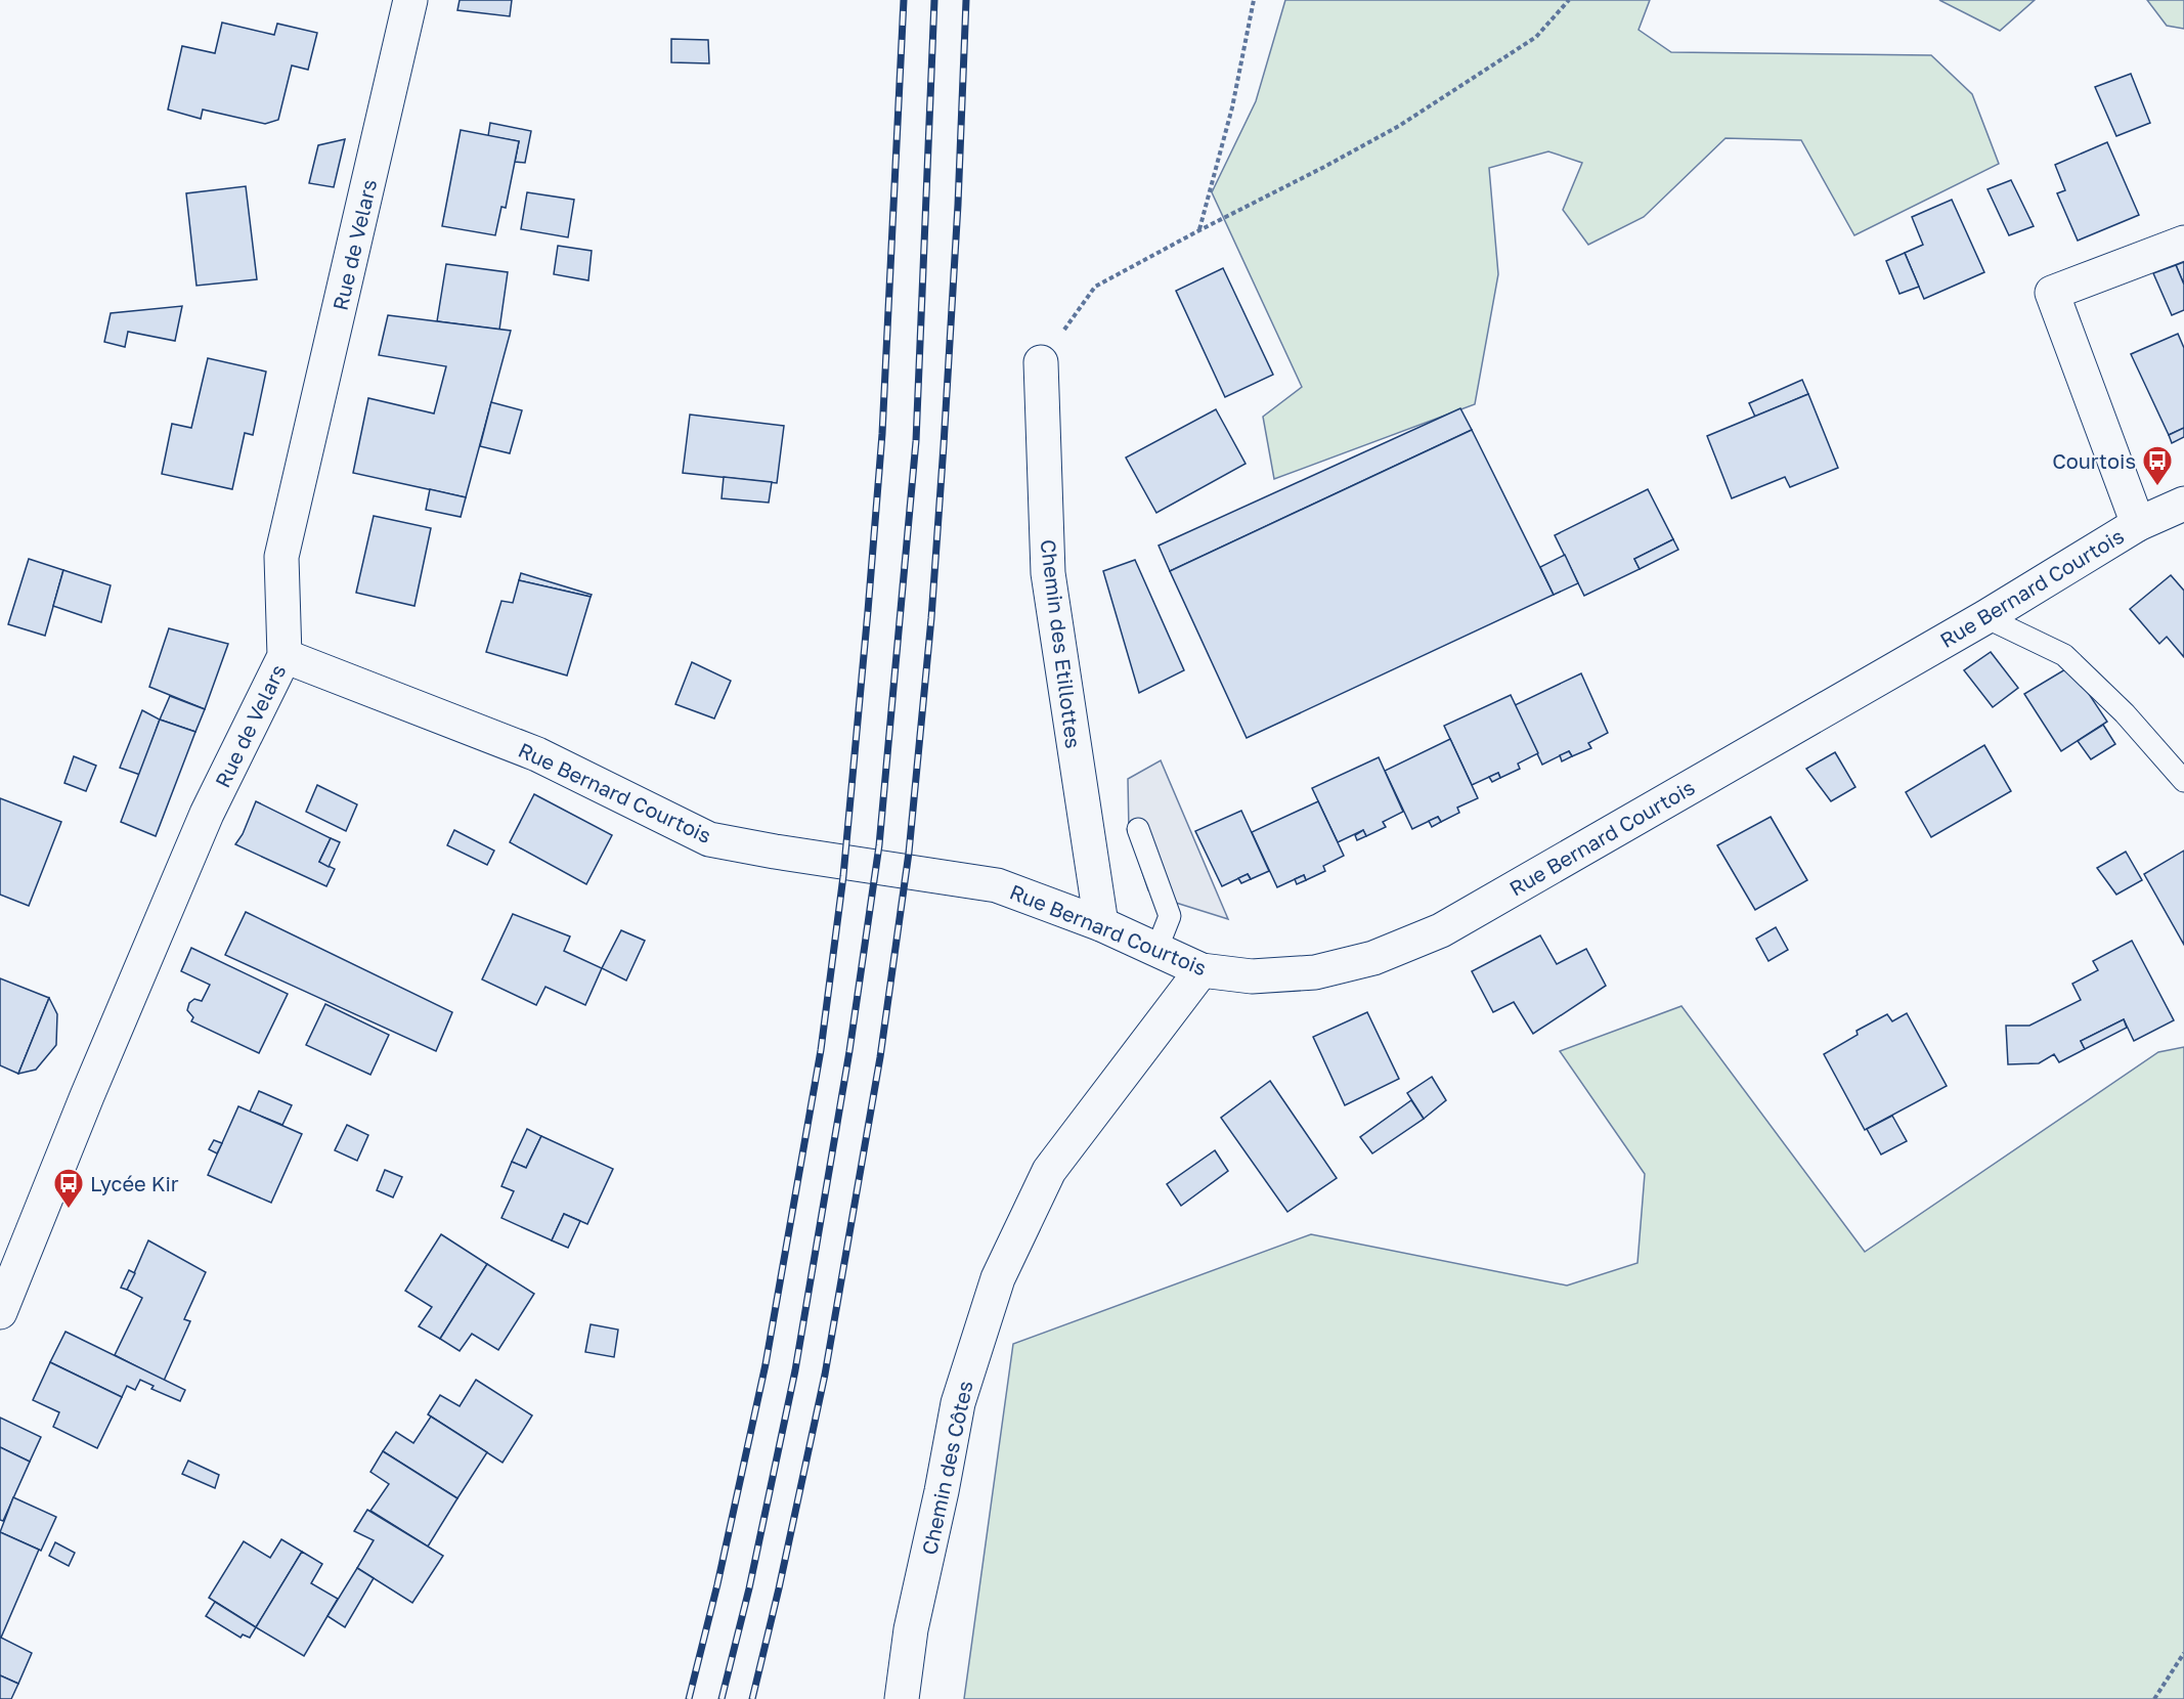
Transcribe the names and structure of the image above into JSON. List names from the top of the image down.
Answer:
{
  "streets": {
    "street": [
      "Rue de Velars",
      "Rue Bernard Courtois",
      "Chemin des Etillottes",
      "Chemin des Côtes"
    ]
  },
  "crossings": [
    ["Rue de Velars", "Rue Bernard Courtois"],
    ["Rue Bernard Courtois", "Chemin des Etillottes"],
    ["Rue Bernard Courtois", "Chemin des Côtes"]
  ],
  "places": {
    "bus stop": ["Courtois", "Lycée Kir"]
  }
}
